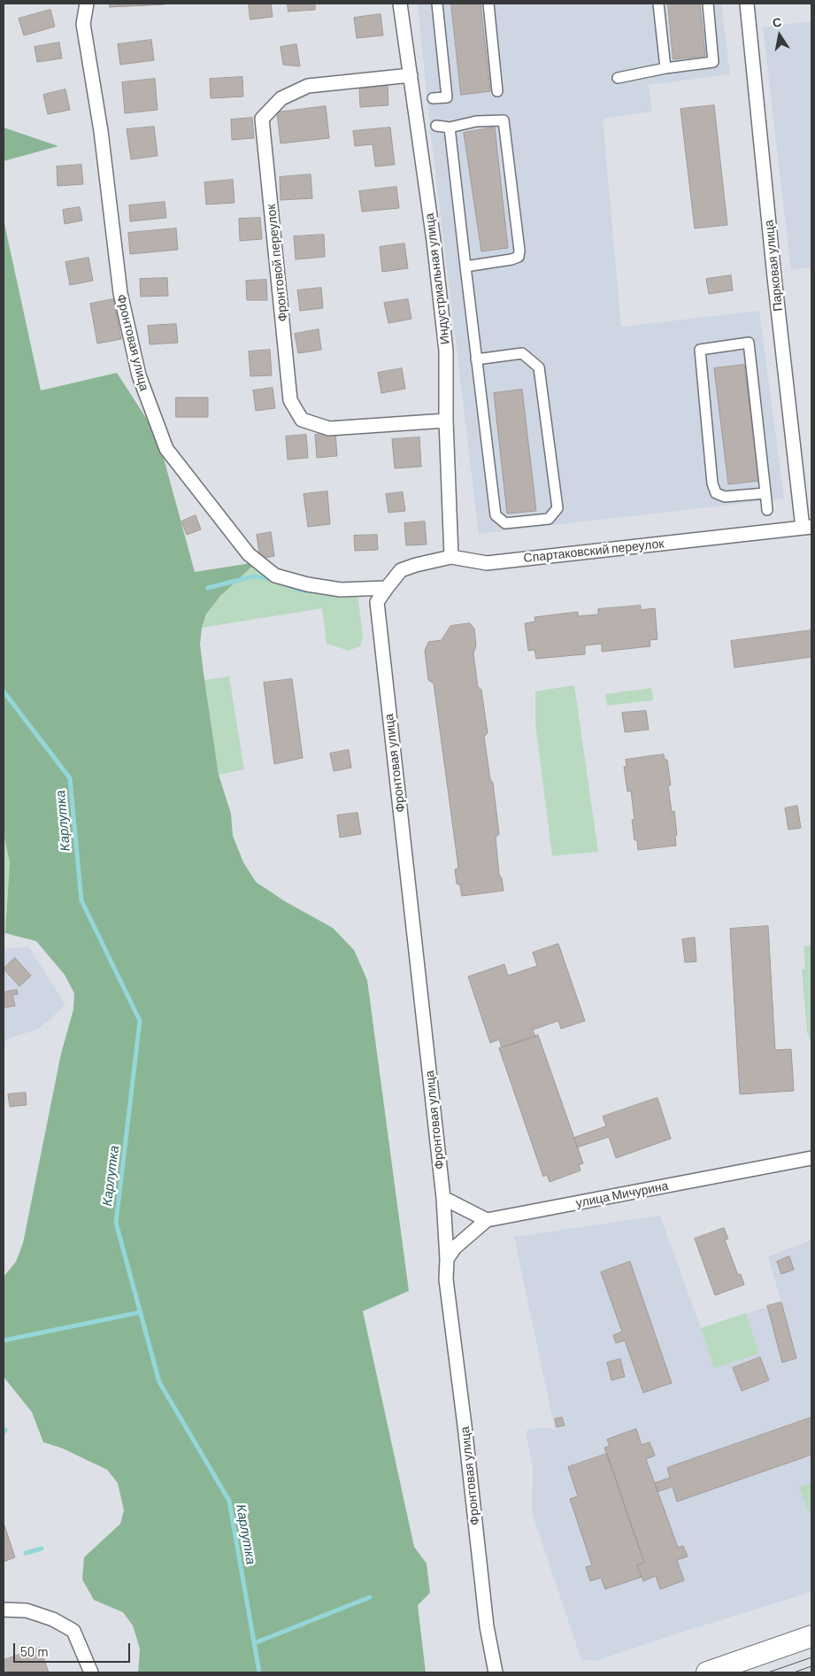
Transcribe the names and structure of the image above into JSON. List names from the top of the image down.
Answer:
{
  "streets": {
    "street": [
      "Фронтовой переулок",
      "Парковая улица",
      "Индустриальная улица",
      "Фронтовая улица",
      "Спартаковский переулок",
      "улица Мичурина"
    ]
  },
  "crossings": [
    ["Фронтовой переулок", "Индустриальная улица"],
    ["Парковая улица", "Спартаковский переулок"],
    ["Индустриальная улица", "Спартаковский переулок"],
    ["Фронтовая улица", "Спартаковский переулок"],
    ["Фронтовая улица", "улица Мичурина"]
  ],
  "water": ["Карлутка"],
  "scale_bar": "50 m",
  "north": "top"
}
